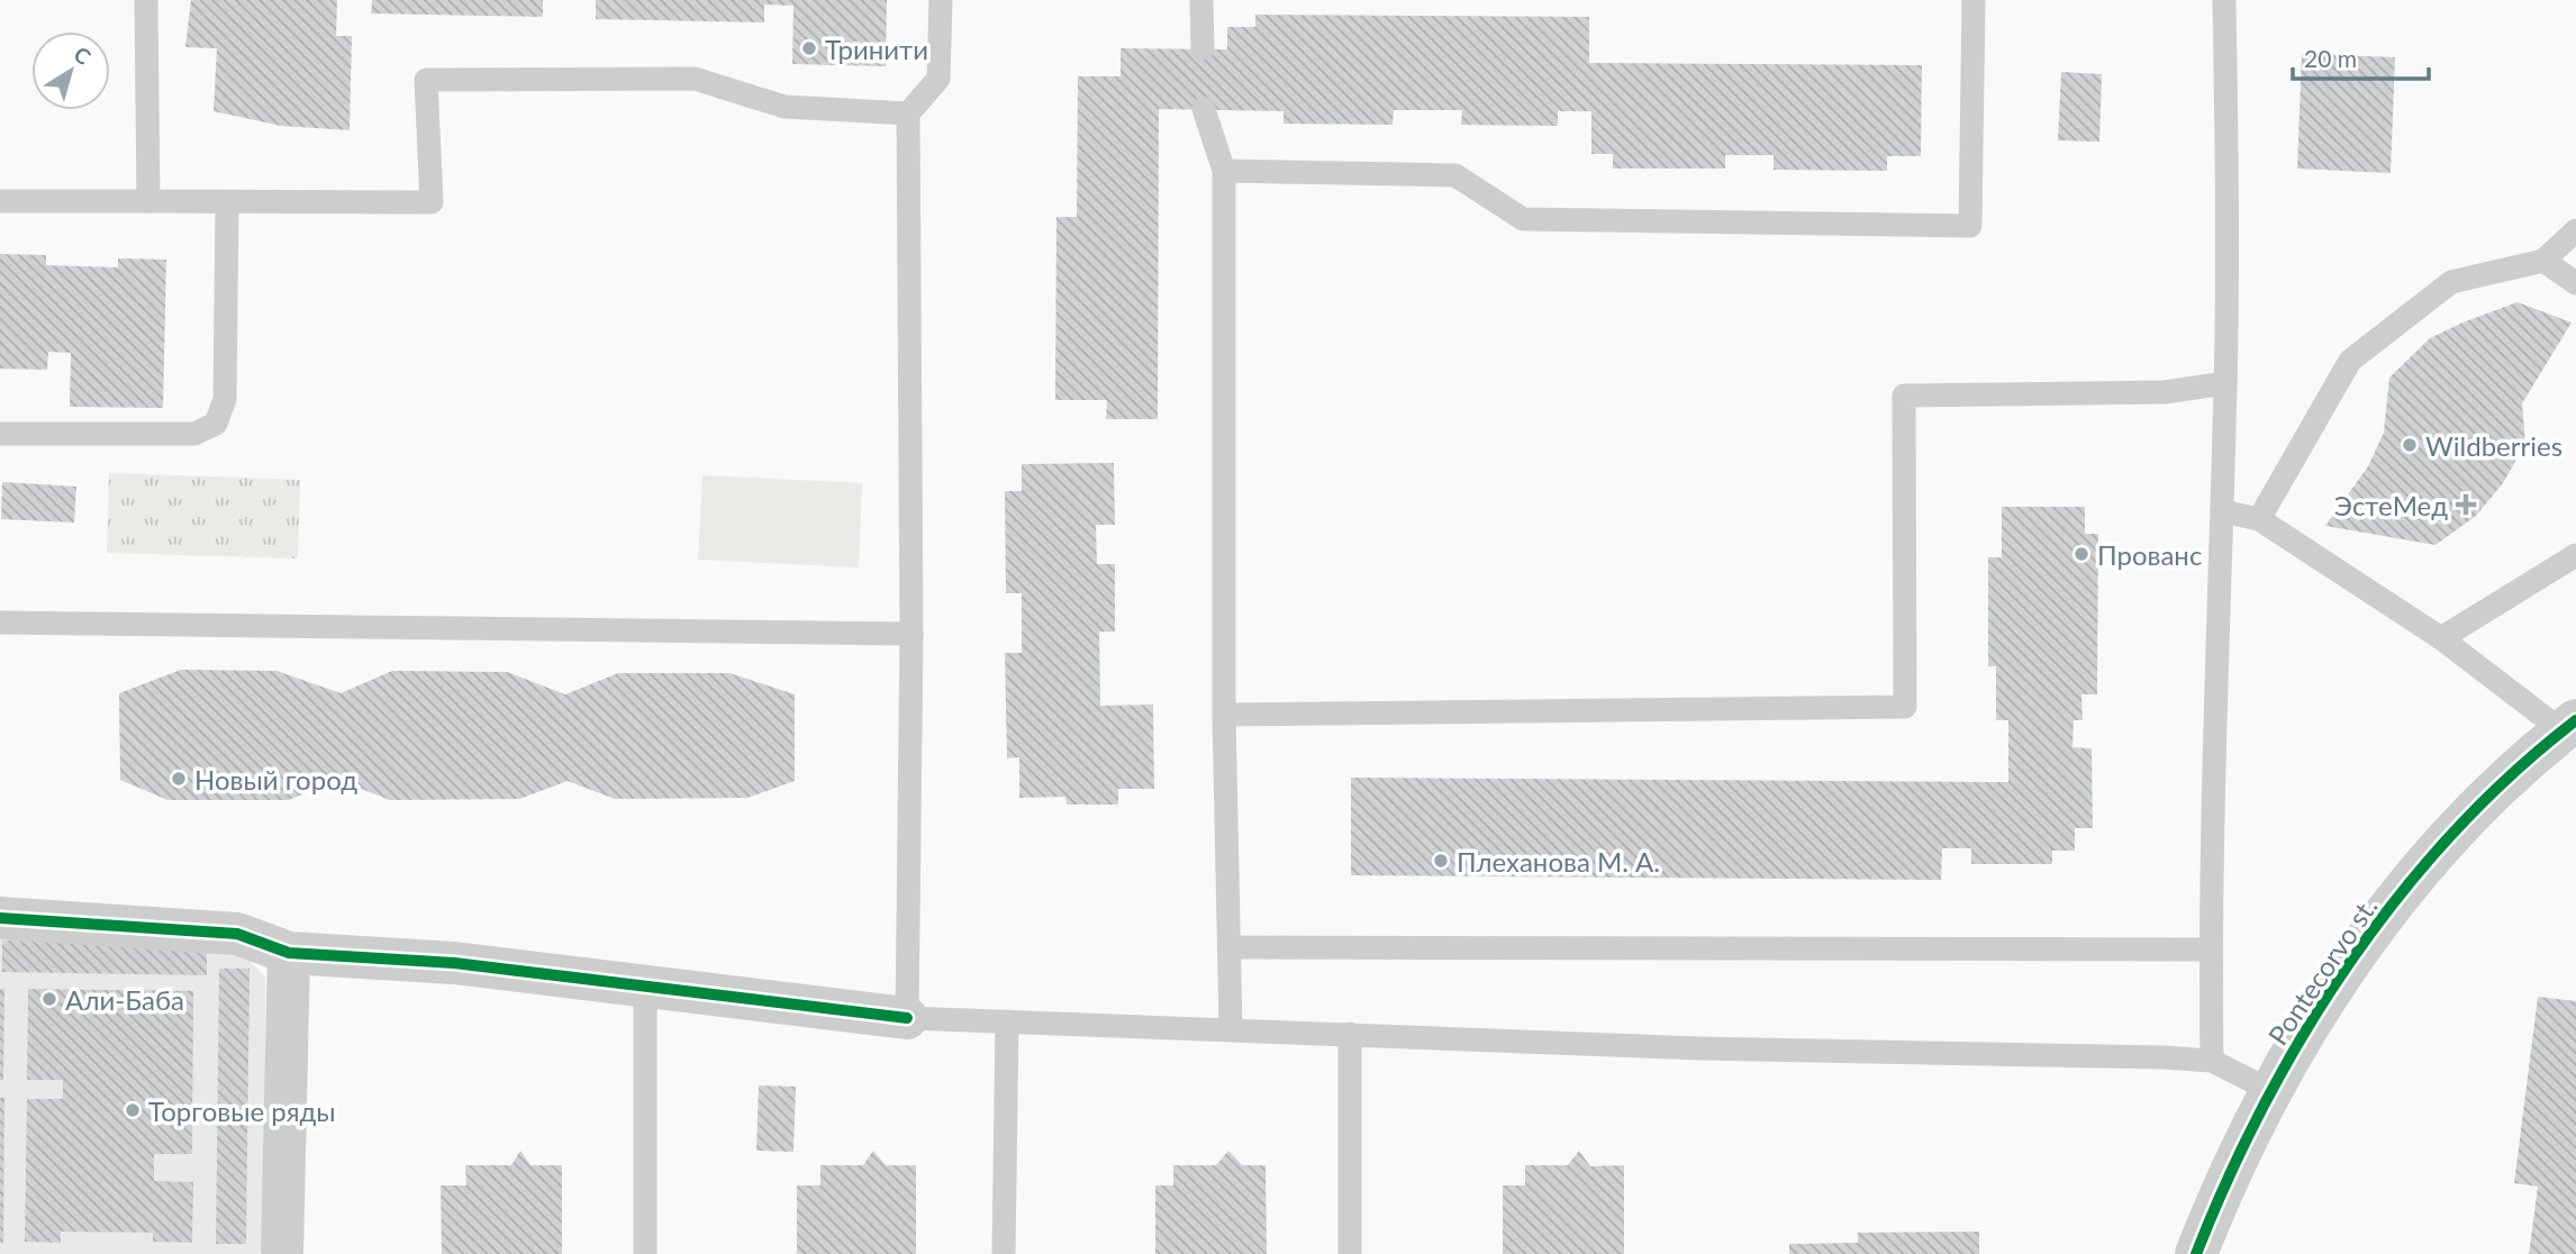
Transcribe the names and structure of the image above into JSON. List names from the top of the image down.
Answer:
{
  "streets": {
    "street": ["Pontecorvo st."]
  },
  "places": {
    "other": [
      "Тринити",
      "Wildberries",
      "Прованс",
      "Новый город",
      "Плеханова М. А.",
      "Али-Баба",
      "Торговые ряды"
    ],
    "health": ["ЭстеМед"]
  },
  "scale_bar": "20 m",
  "north": "top right"
}
